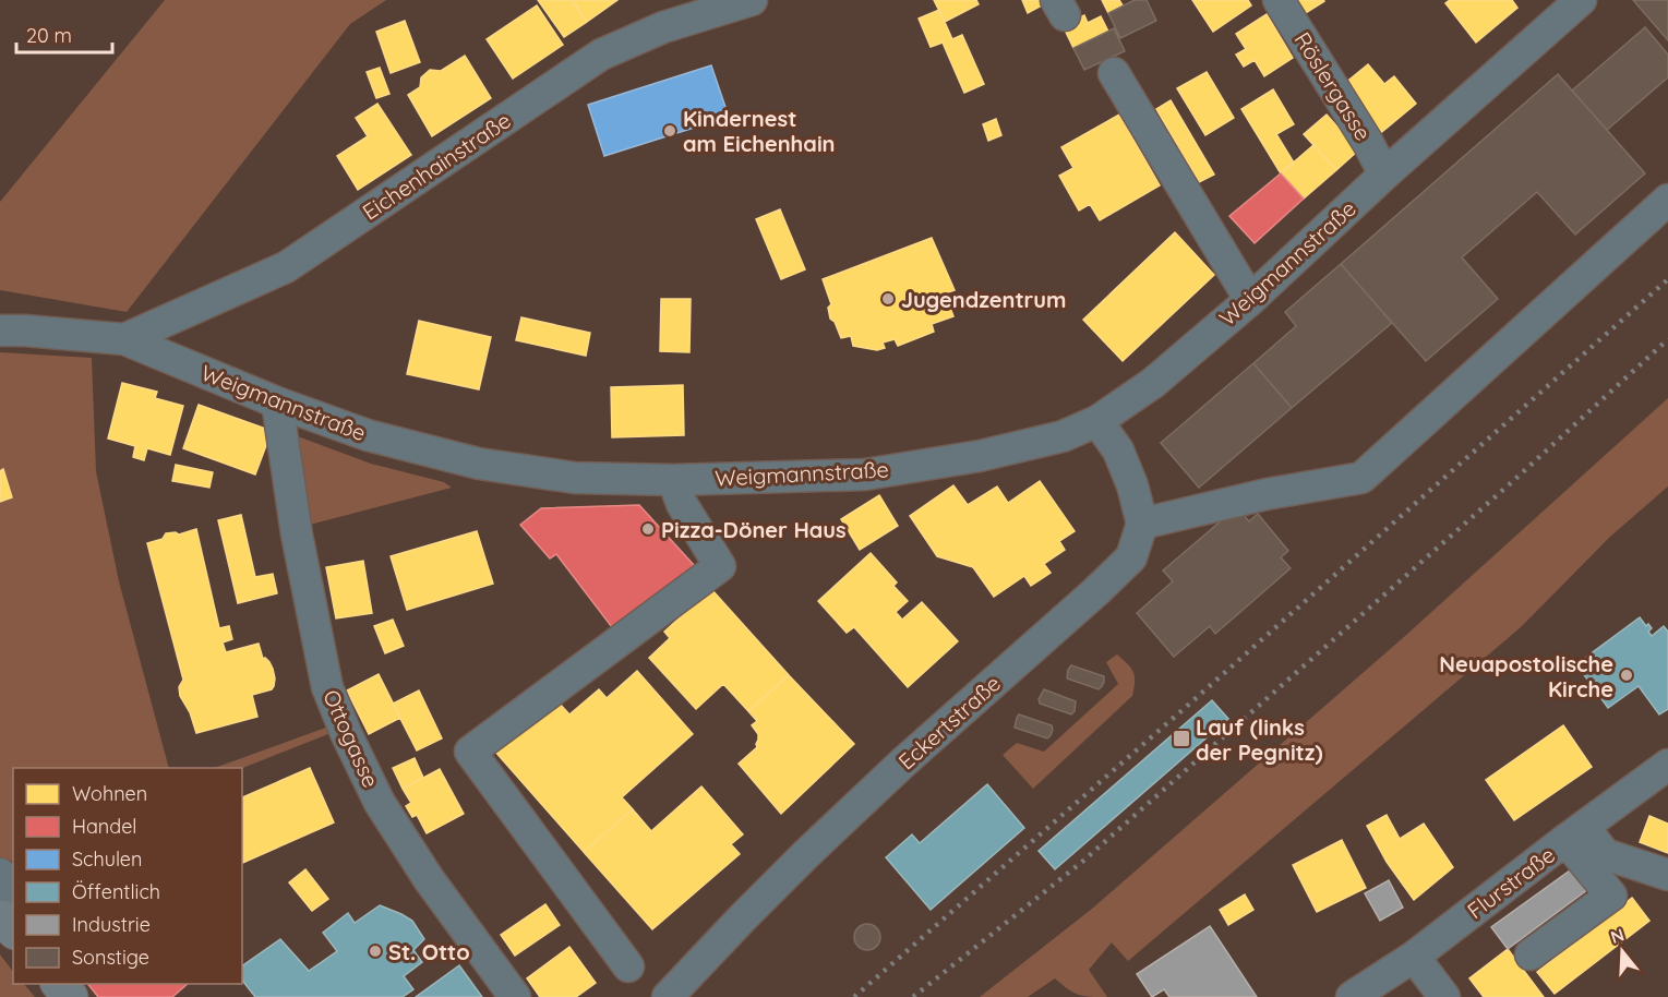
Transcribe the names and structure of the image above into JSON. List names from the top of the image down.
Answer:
{
  "streets": {
    "street": [
      "Röslergasse",
      "Eichenhainstraße",
      "Weigmannstraße",
      "Eckertstraße",
      "Ottogasse",
      "Flurstraße"
    ]
  },
  "crossings": [
    ["Röslergasse", "Weigmannstraße"],
    ["Eichenhainstraße", "Weigmannstraße"],
    ["Weigmannstraße", "Ottogasse"]
  ],
  "places": {
    "other": [
      "Kindernest am Eichenhain",
      "Jugendzentrum",
      "Pizza-Döner Haus",
      "Neuapostolische Kirche",
      "St. Otto"
    ],
    "transit": ["Lauf (links der Pegnitz)"]
  },
  "legend": [
    "Wohnen",
    "Handel",
    "Schulen",
    "Öffentlich",
    "Industrie",
    "Sonstige"
  ],
  "scale_bar": "20 m",
  "north": "top"
}
